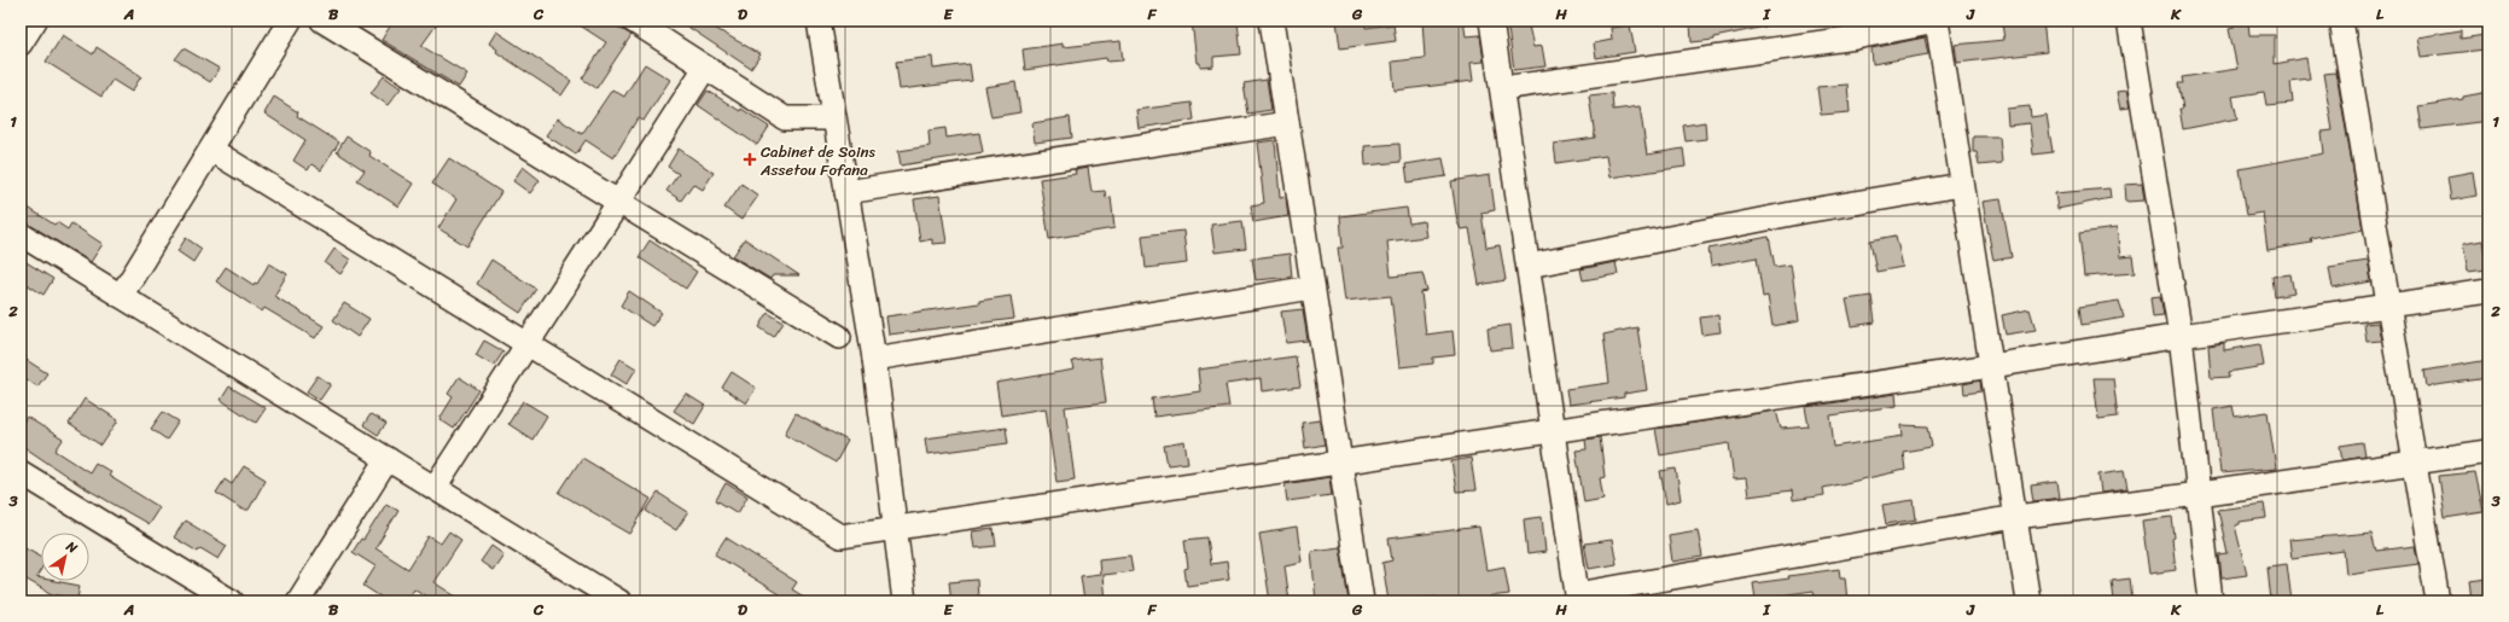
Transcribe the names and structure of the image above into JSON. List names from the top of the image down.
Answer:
{
  "places": {
    "health": ["Cabinet de Soins Assetou Fofana"]
  },
  "north": "top right",
  "grid": {
    "columns": [
      "A",
      "B",
      "C",
      "D",
      "E",
      "F",
      "G",
      "H",
      "I",
      "J",
      "K",
      "L"
    ],
    "rows": ["1", "2", "3"]
  }
}
